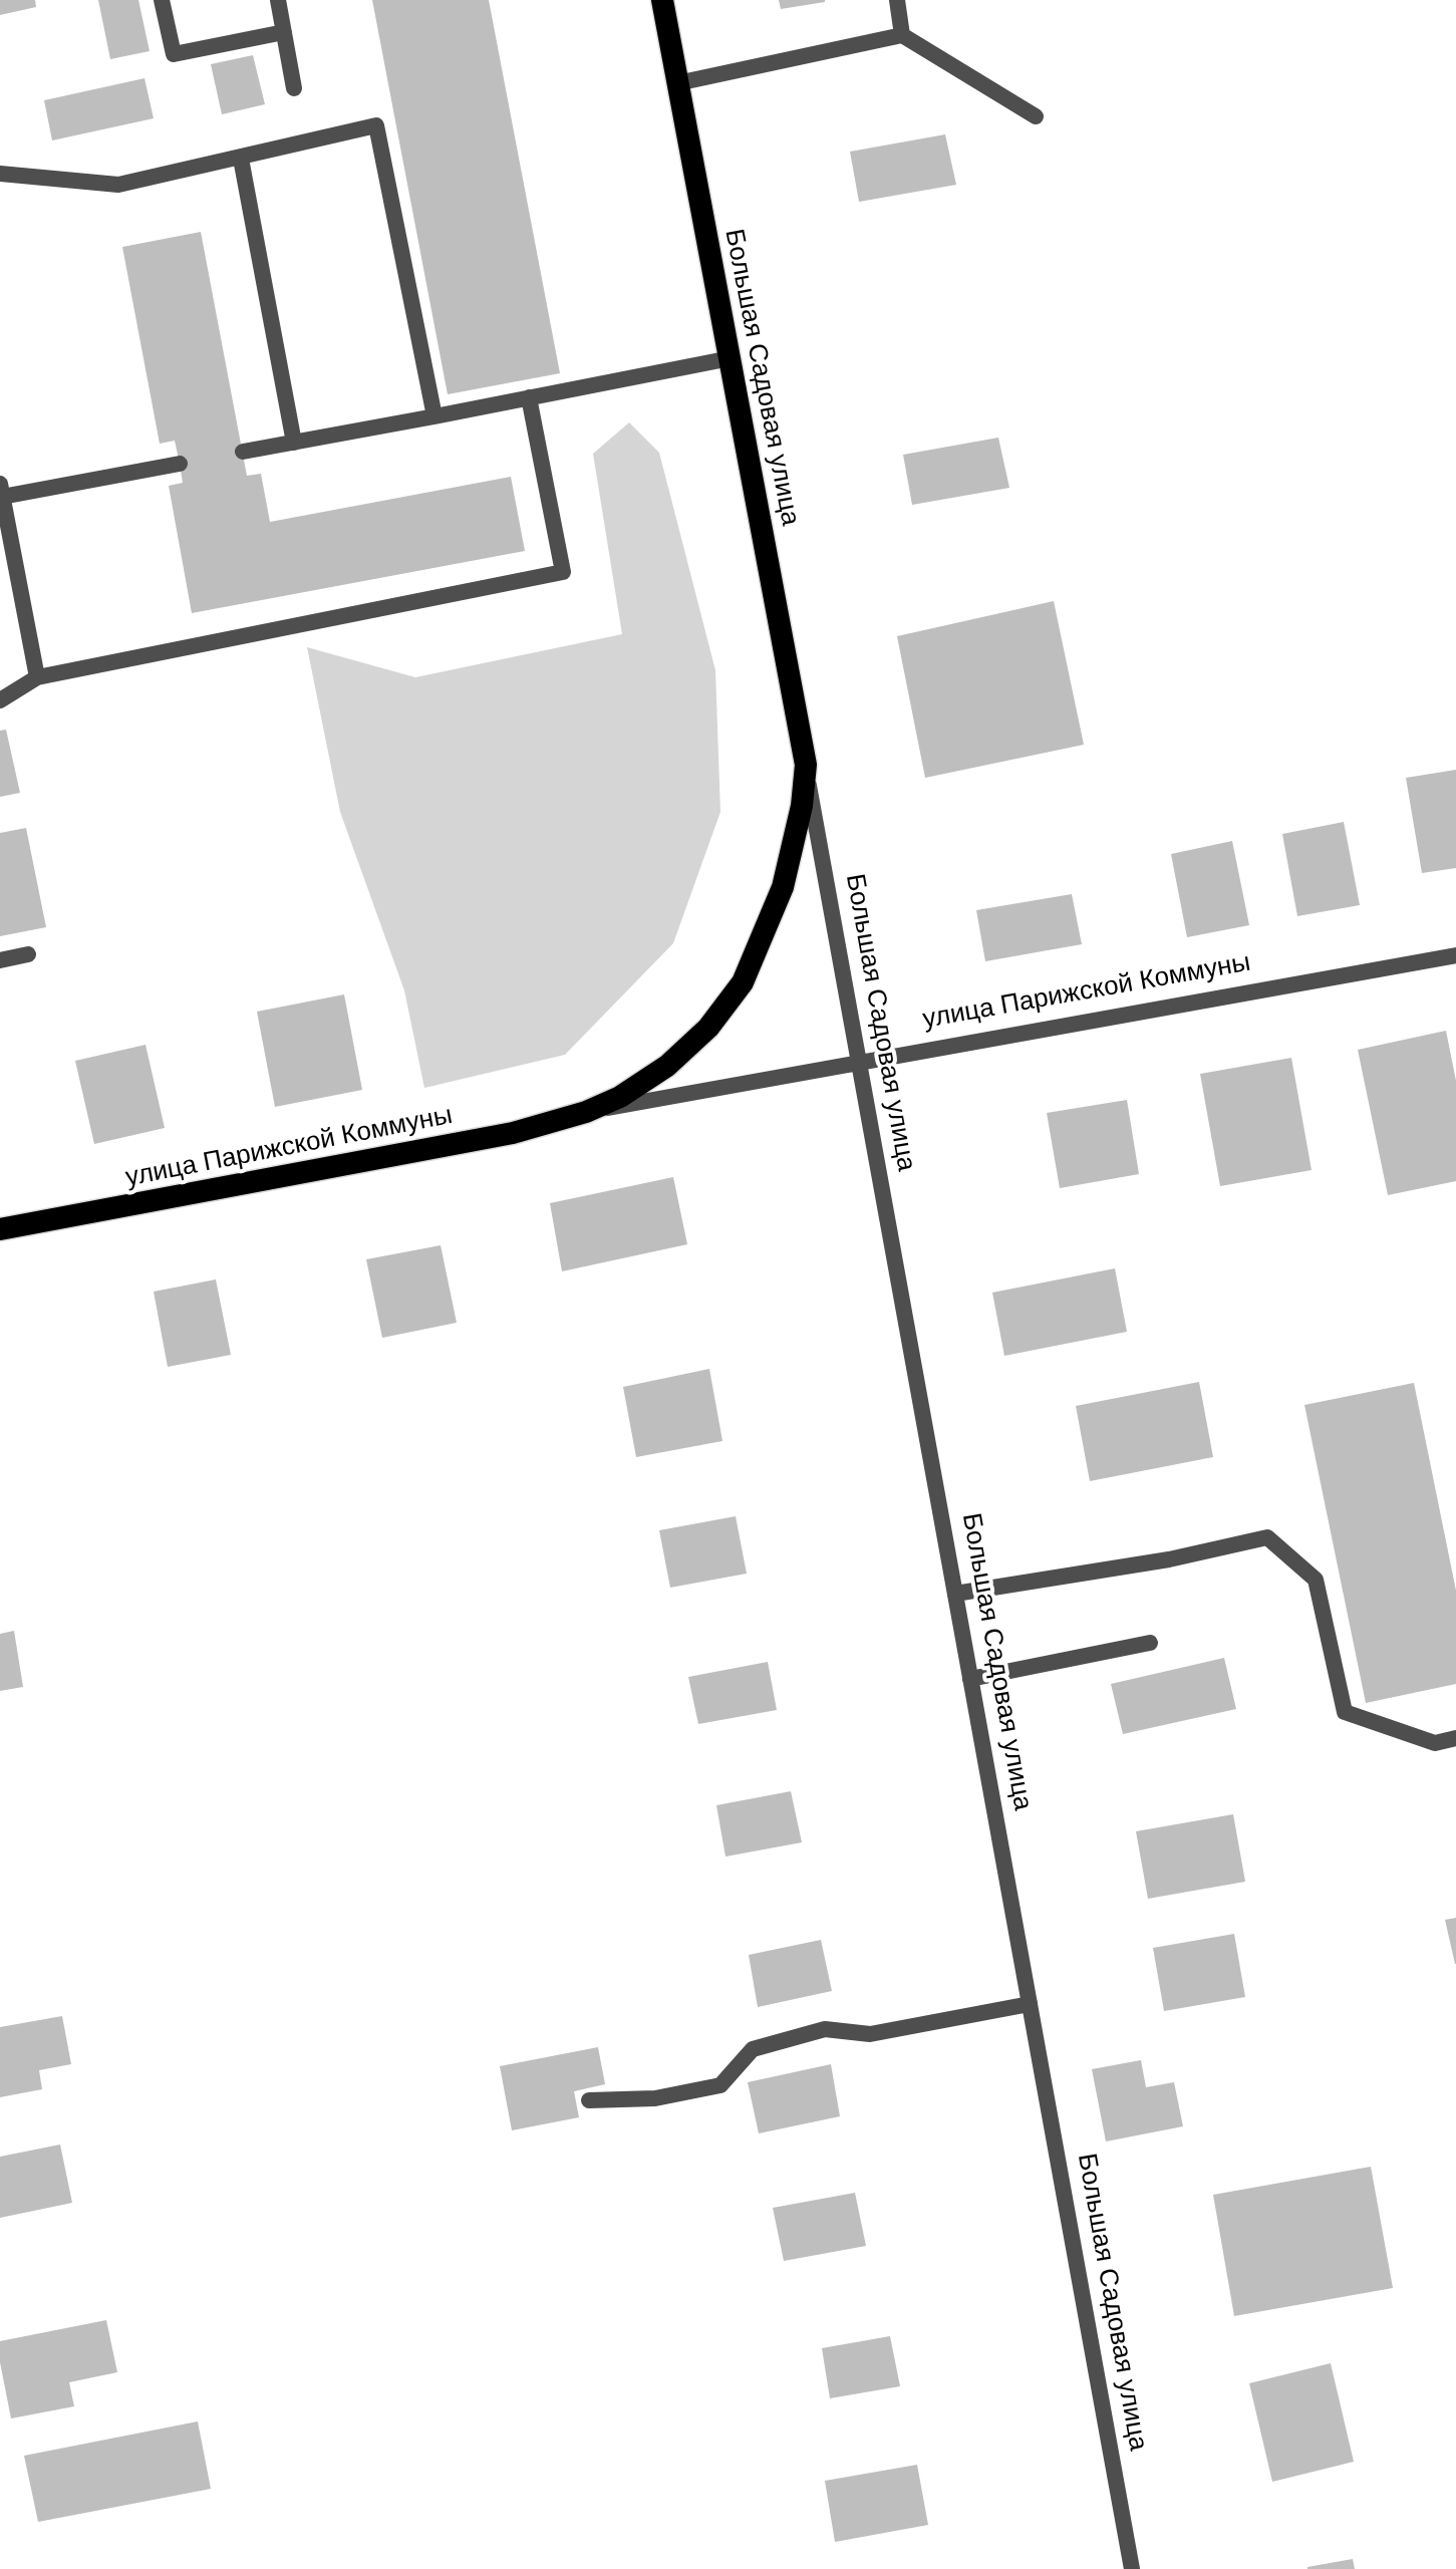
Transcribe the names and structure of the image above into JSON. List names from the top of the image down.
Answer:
{
  "streets": {
    "highway": ["Большая Садовая улица", "улица Парижской Коммуны"]
  },
  "crossings": [
    ["Большая Садовая улица", "улица Парижской Коммуны"]
  ]
}
